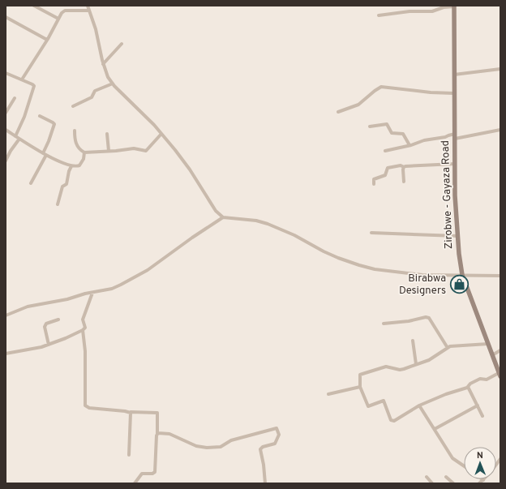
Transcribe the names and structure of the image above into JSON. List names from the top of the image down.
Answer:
{
  "streets": {
    "street": ["Zirobwe - Gayaza Road"]
  },
  "places": {
    "shop": ["Birabwa Designers"]
  },
  "north": "top"
}
